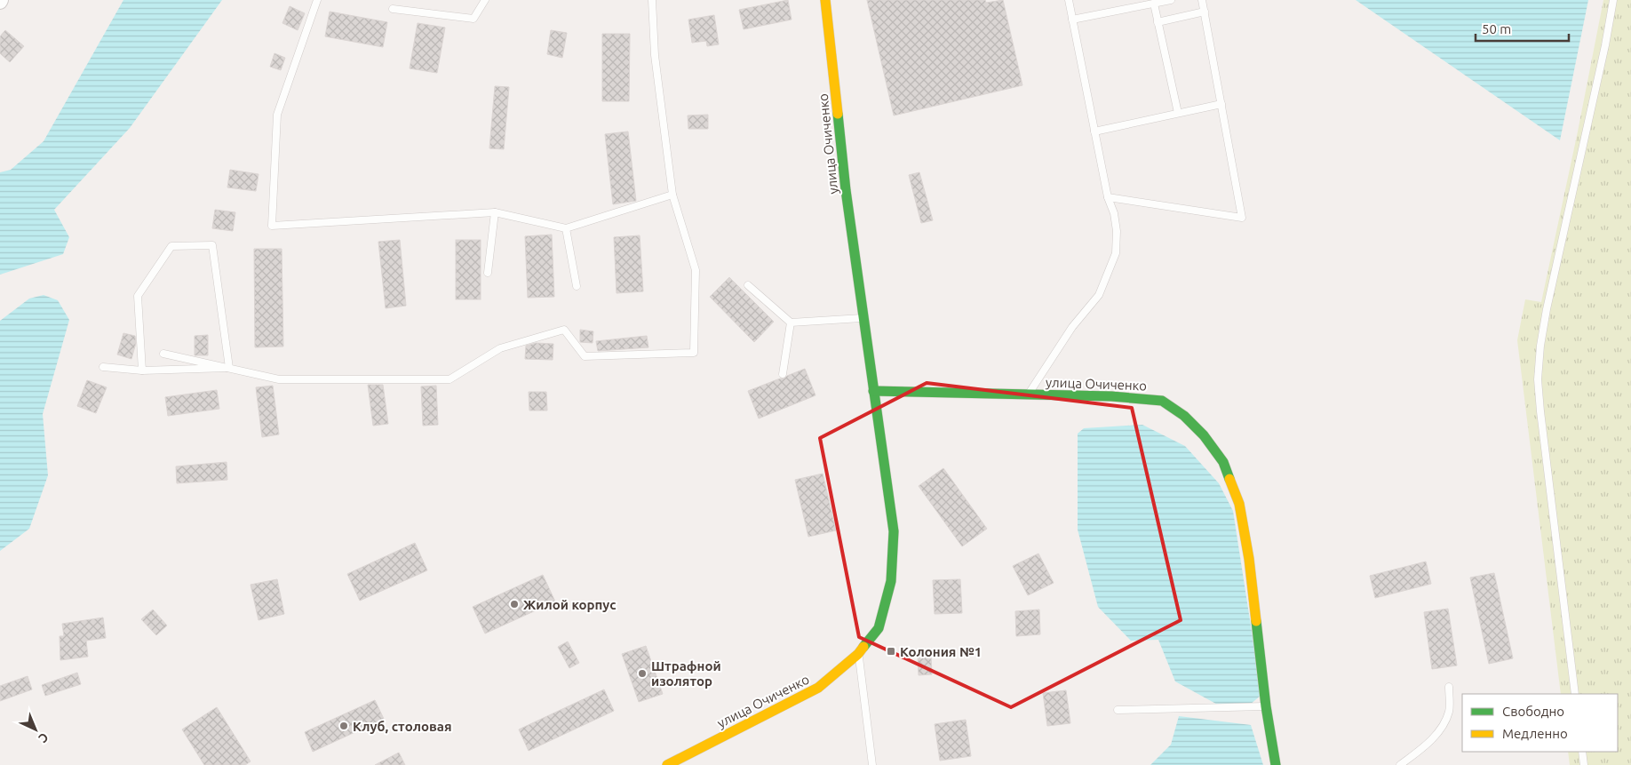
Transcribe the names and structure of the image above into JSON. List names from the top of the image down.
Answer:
{
  "streets": {
    "street": ["улица Очиченко"]
  },
  "places": {
    "other": ["Жилой корпус", "Штрафной изолятор", "Клуб, столовая"],
    "transit": ["Колония №1"]
  },
  "legend": ["Свободно", "Медленно"],
  "scale_bar": "50 m",
  "north": "bottom right"
}
